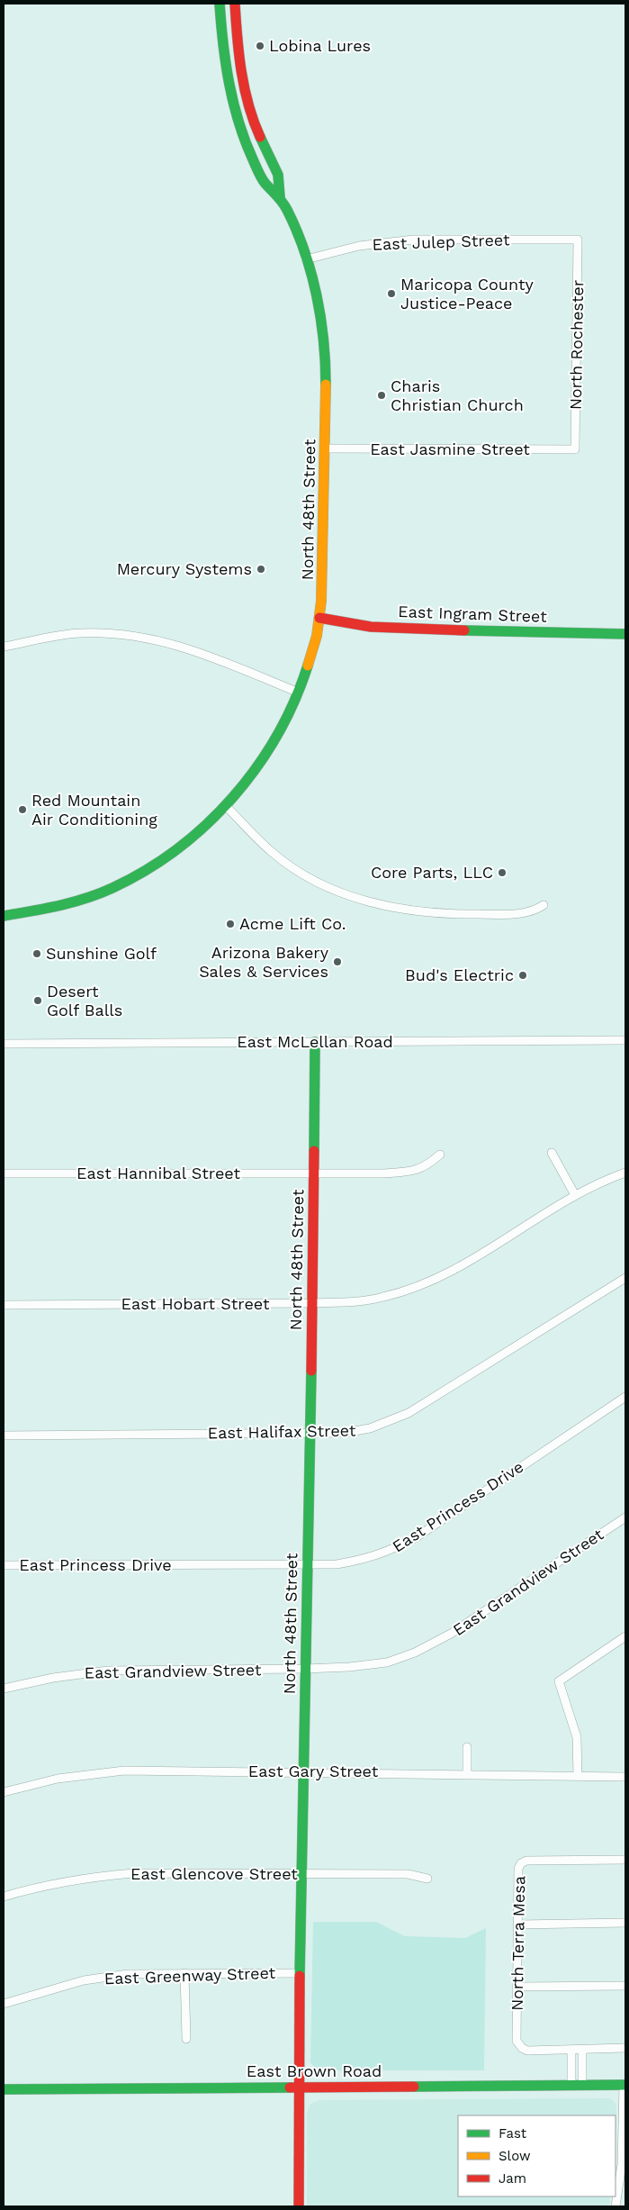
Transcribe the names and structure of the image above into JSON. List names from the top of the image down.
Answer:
{
  "streets": {
    "street": [
      "East Julep Street",
      "North Rochester",
      "East Jasmine Street",
      "North 48th Street",
      "East Ingram Street",
      "East McLellan Road",
      "East Hannibal Street",
      "East Hobart Street",
      "East Halifax Street",
      "East Princess Drive",
      "East Grandview Street",
      "East Gary Street",
      "East Glencove Street",
      "North Terra Mesa",
      "East Greenway Street",
      "East Brown Road"
    ]
  },
  "crossings": [
    ["East Julep Street", "North Rochester"],
    ["East Julep Street", "North 48th Street"],
    ["North Rochester", "East Jasmine Street"],
    ["East Jasmine Street", "North 48th Street"],
    ["North 48th Street", "East Ingram Street"],
    ["North 48th Street", "East McLellan Road"],
    ["North 48th Street", "East Hannibal Street"],
    ["North 48th Street", "East Hobart Street"],
    ["North 48th Street", "East Halifax Street"],
    ["North 48th Street", "East Princess Drive"],
    ["North 48th Street", "East Grandview Street"],
    ["North 48th Street", "East Gary Street"],
    ["North 48th Street", "East Glencove Street"],
    ["North 48th Street", "East Greenway Street"],
    ["North 48th Street", "East Brown Road"]
  ],
  "places": [
    "Lobina Lures",
    "Maricopa County Justice-Peace",
    "Charis Christian Church",
    "Mercury Systems",
    "Red Mountain Air Conditioning",
    "Core Parts, LLC",
    "Acme Lift Co.",
    "Sunshine Golf",
    "Arizona Bakery Sales & Services",
    "Bud's Electric",
    "Desert Golf Balls"
  ],
  "legend": ["Fast", "Slow", "Jam"]
}
